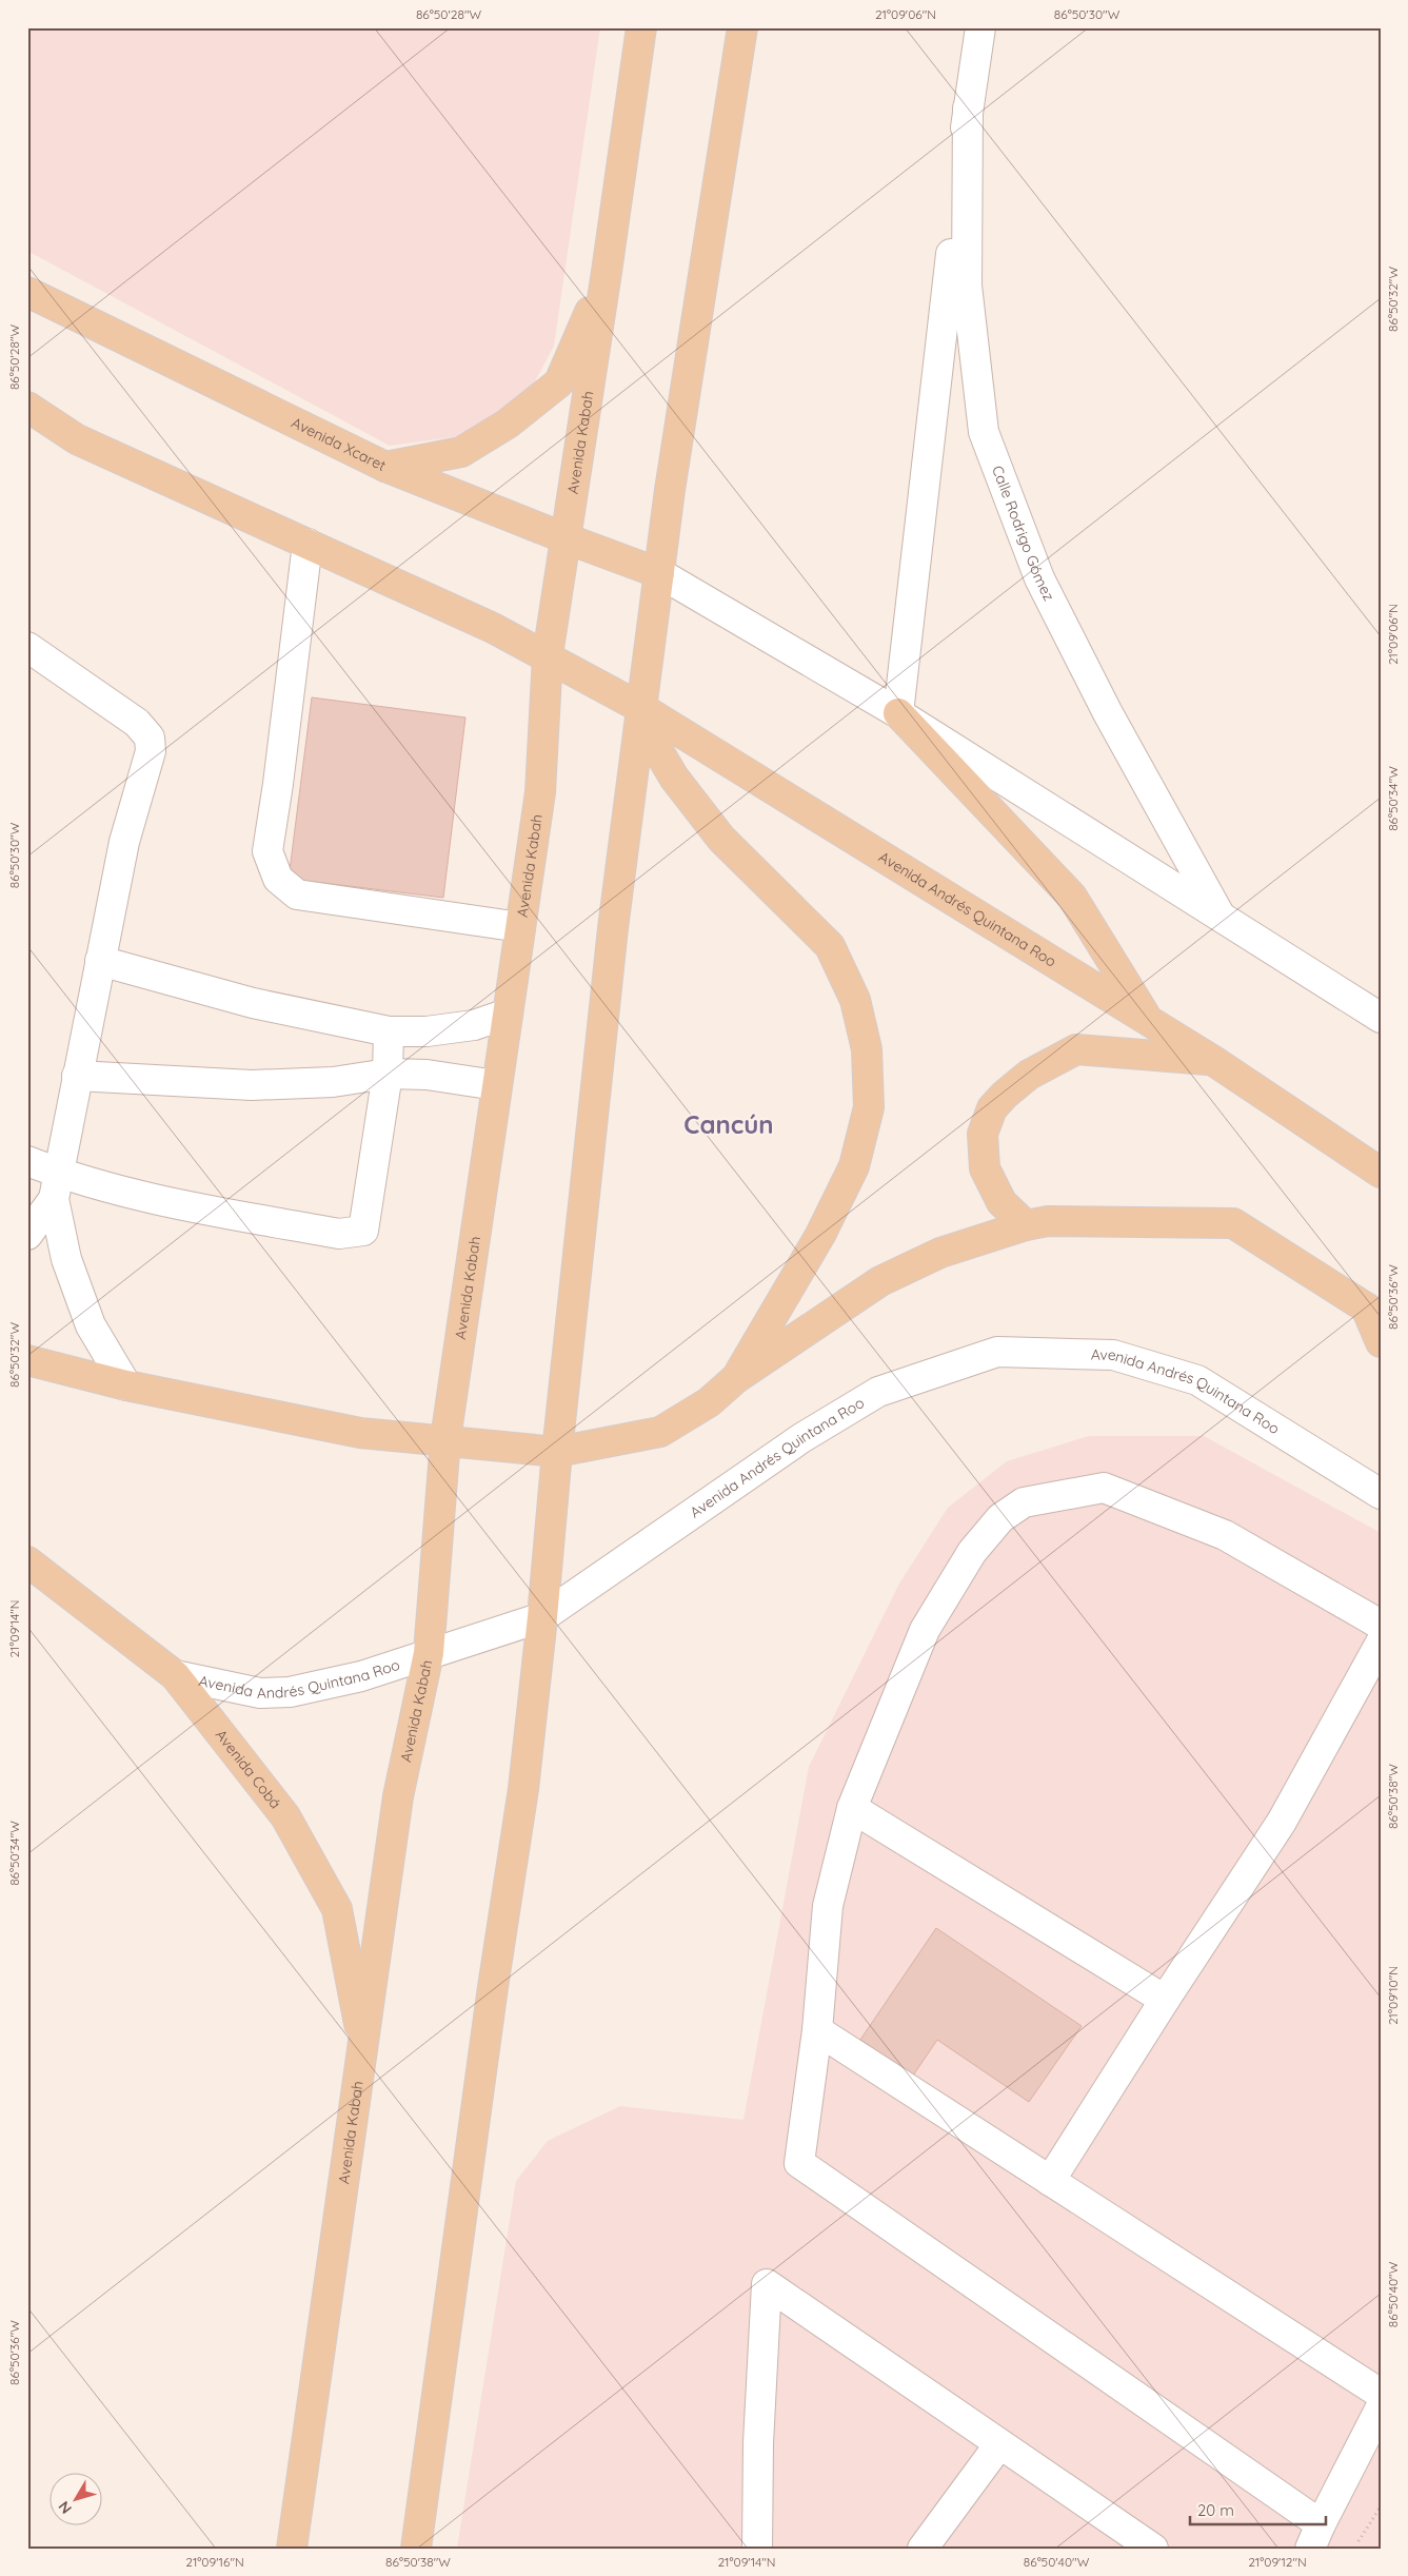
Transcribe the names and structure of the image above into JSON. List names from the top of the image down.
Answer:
{
  "streets": {
    "main road": [
      "Avenida Kabah",
      "Avenida Xcaret",
      "Avenida Andrés Quintana Roo",
      "Avenida Cobá"
    ],
    "street": ["Calle Rodrigo Gómez"]
  },
  "crossings": [
    ["Avenida Kabah", "Avenida Xcaret"],
    ["Avenida Kabah", "Avenida Andrés Quintana Roo"],
    ["Avenida Kabah", "Avenida Cobá"],
    ["Avenida Andrés Quintana Roo", "Avenida Cobá"]
  ],
  "districts": ["Cancún"],
  "scale_bar": "20 m",
  "north": "bottom left",
  "coordinates": [
    "86°50'28\"W",
    "21°09'06\"N",
    "86°50'30\"W",
    "86°50'32\"W",
    "86°50'34\"W",
    "86°50'36\"W",
    "21°09'14\"N",
    "86°50'38\"W",
    "21°09'10\"N",
    "86°50'40\"W",
    "21°09'16\"N",
    "21°09'12\"N"
  ]
}
